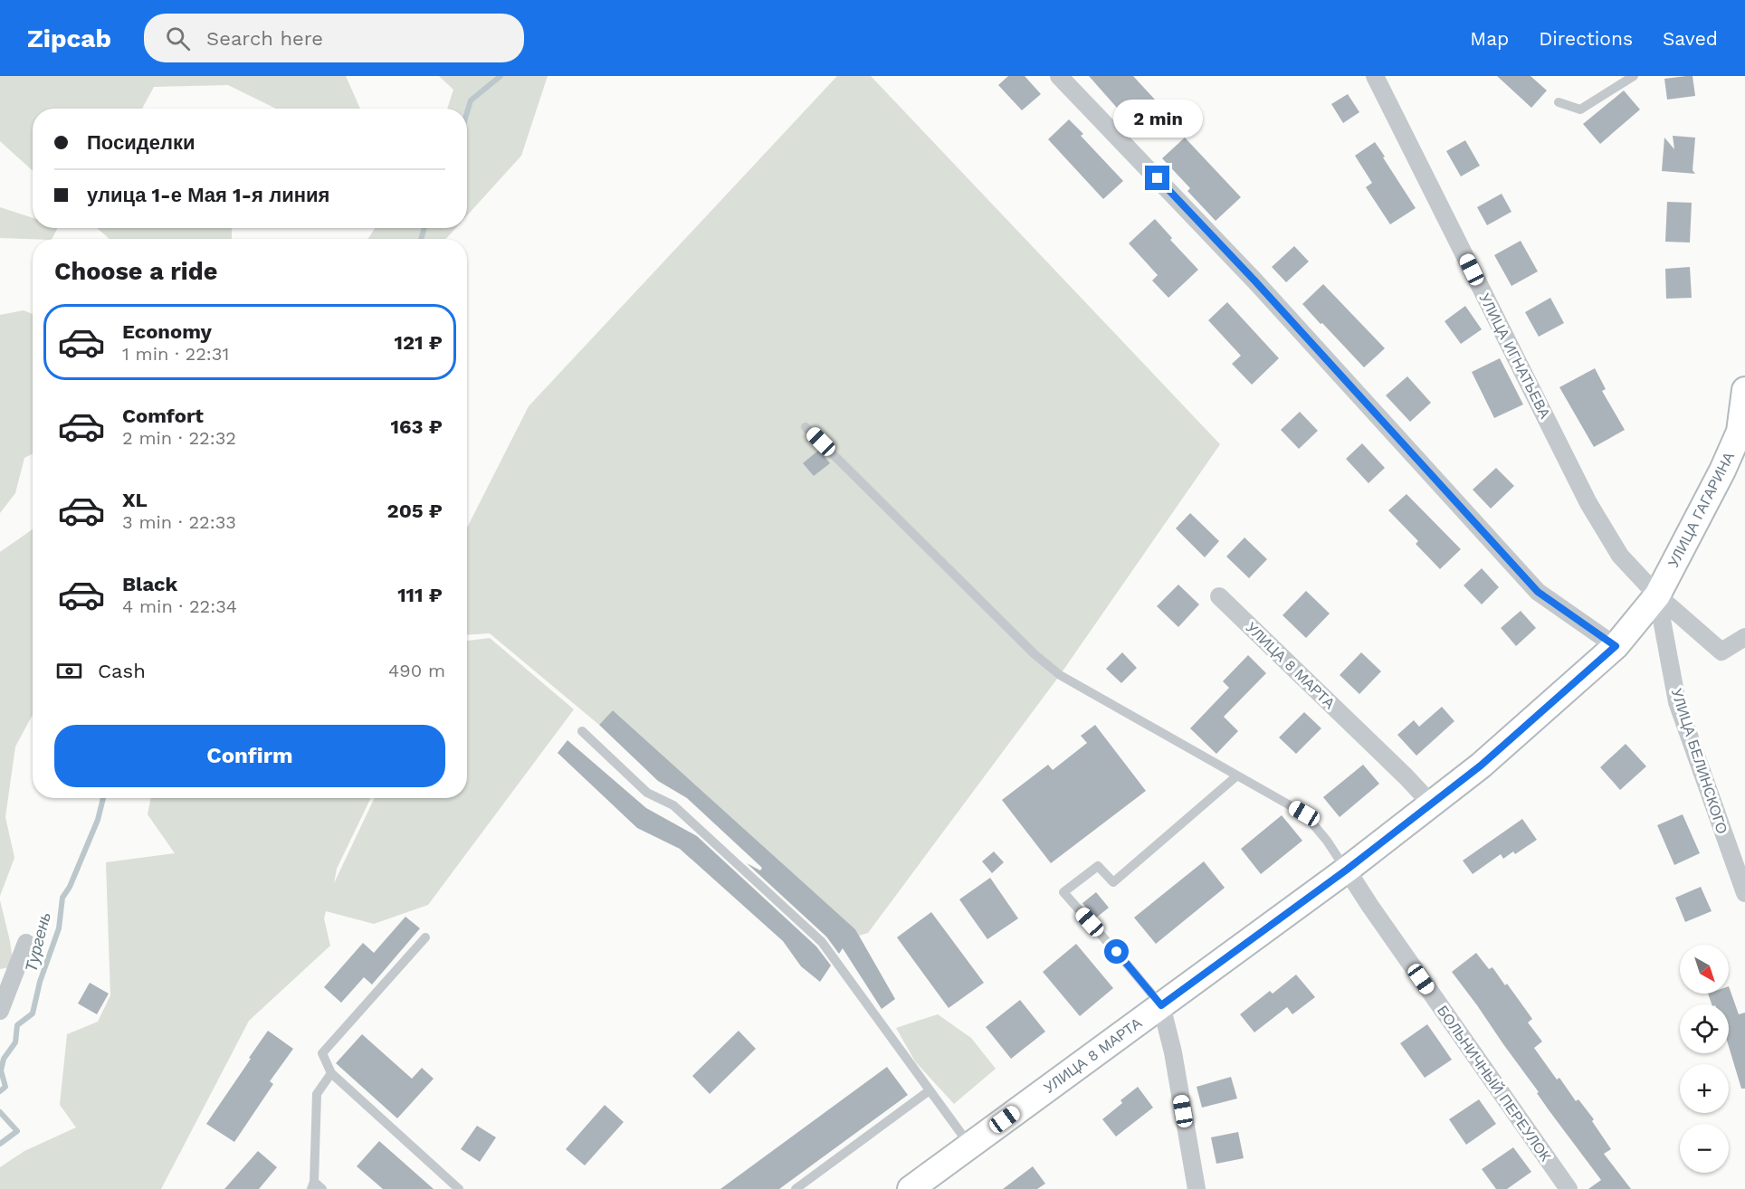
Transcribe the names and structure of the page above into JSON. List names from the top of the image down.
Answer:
{
  "streets": {
    "main road": ["УЛИЦА ГАГАРИНА", "УЛИЦА 8 МАРТА"],
    "street": ["УЛИЦА ИГНАТЬЕВА", "УЛИЦА БЕЛИНСКОГО", "БОЛЬНИЧНЫЙ ПЕРЕУЛОК"]
  },
  "crossings": [
    ["УЛИЦА ИГНАТЬЕВА", "УЛИЦА ГАГАРИНА"],
    ["УЛИЦА ИГНАТЬЕВА", "УЛИЦА 8 МАРТА"],
    ["УЛИЦА ИГНАТЬЕВА", "УЛИЦА БЕЛИНСКОГО"],
    ["УЛИЦА ГАГАРИНА", "УЛИЦА 8 МАРТА"],
    ["УЛИЦА ГАГАРИНА", "УЛИЦА БЕЛИНСКОГО"],
    ["УЛИЦА 8 МАРТА", "УЛИЦА БЕЛИНСКОГО"],
    ["УЛИЦА 8 МАРТА", "БОЛЬНИЧНЫЙ ПЕРЕУЛОК"]
  ],
  "water": ["Тургень"],
  "north": "bottom right",
  "page": {
    "header": "Zipcab",
    "search": "Search here",
    "nav": ["Map", "Directions", "Saved"],
    "bubble": "2 min",
    "banner": ["Посиделки", "улица 1-е Мая 1-я линия"],
    "heading": "Choose a ride",
    "list": [
      {
        "name": "Economy",
        "note": "1 min · 22:31",
        "value": "121 ₽"
      },
      {
        "name": "Comfort",
        "note": "2 min · 22:32",
        "value": "163 ₽"
      },
      {
        "name": "XL",
        "note": "3 min · 22:33",
        "value": "205 ₽"
      },
      {
        "name": "Black",
        "note": "4 min · 22:34",
        "value": "111 ₽"
      }
    ],
    "pay": ["Cash", "490 m"],
    "buttons": "Confirm",
    "map_buttons": ["+", "−"]
  }
}
